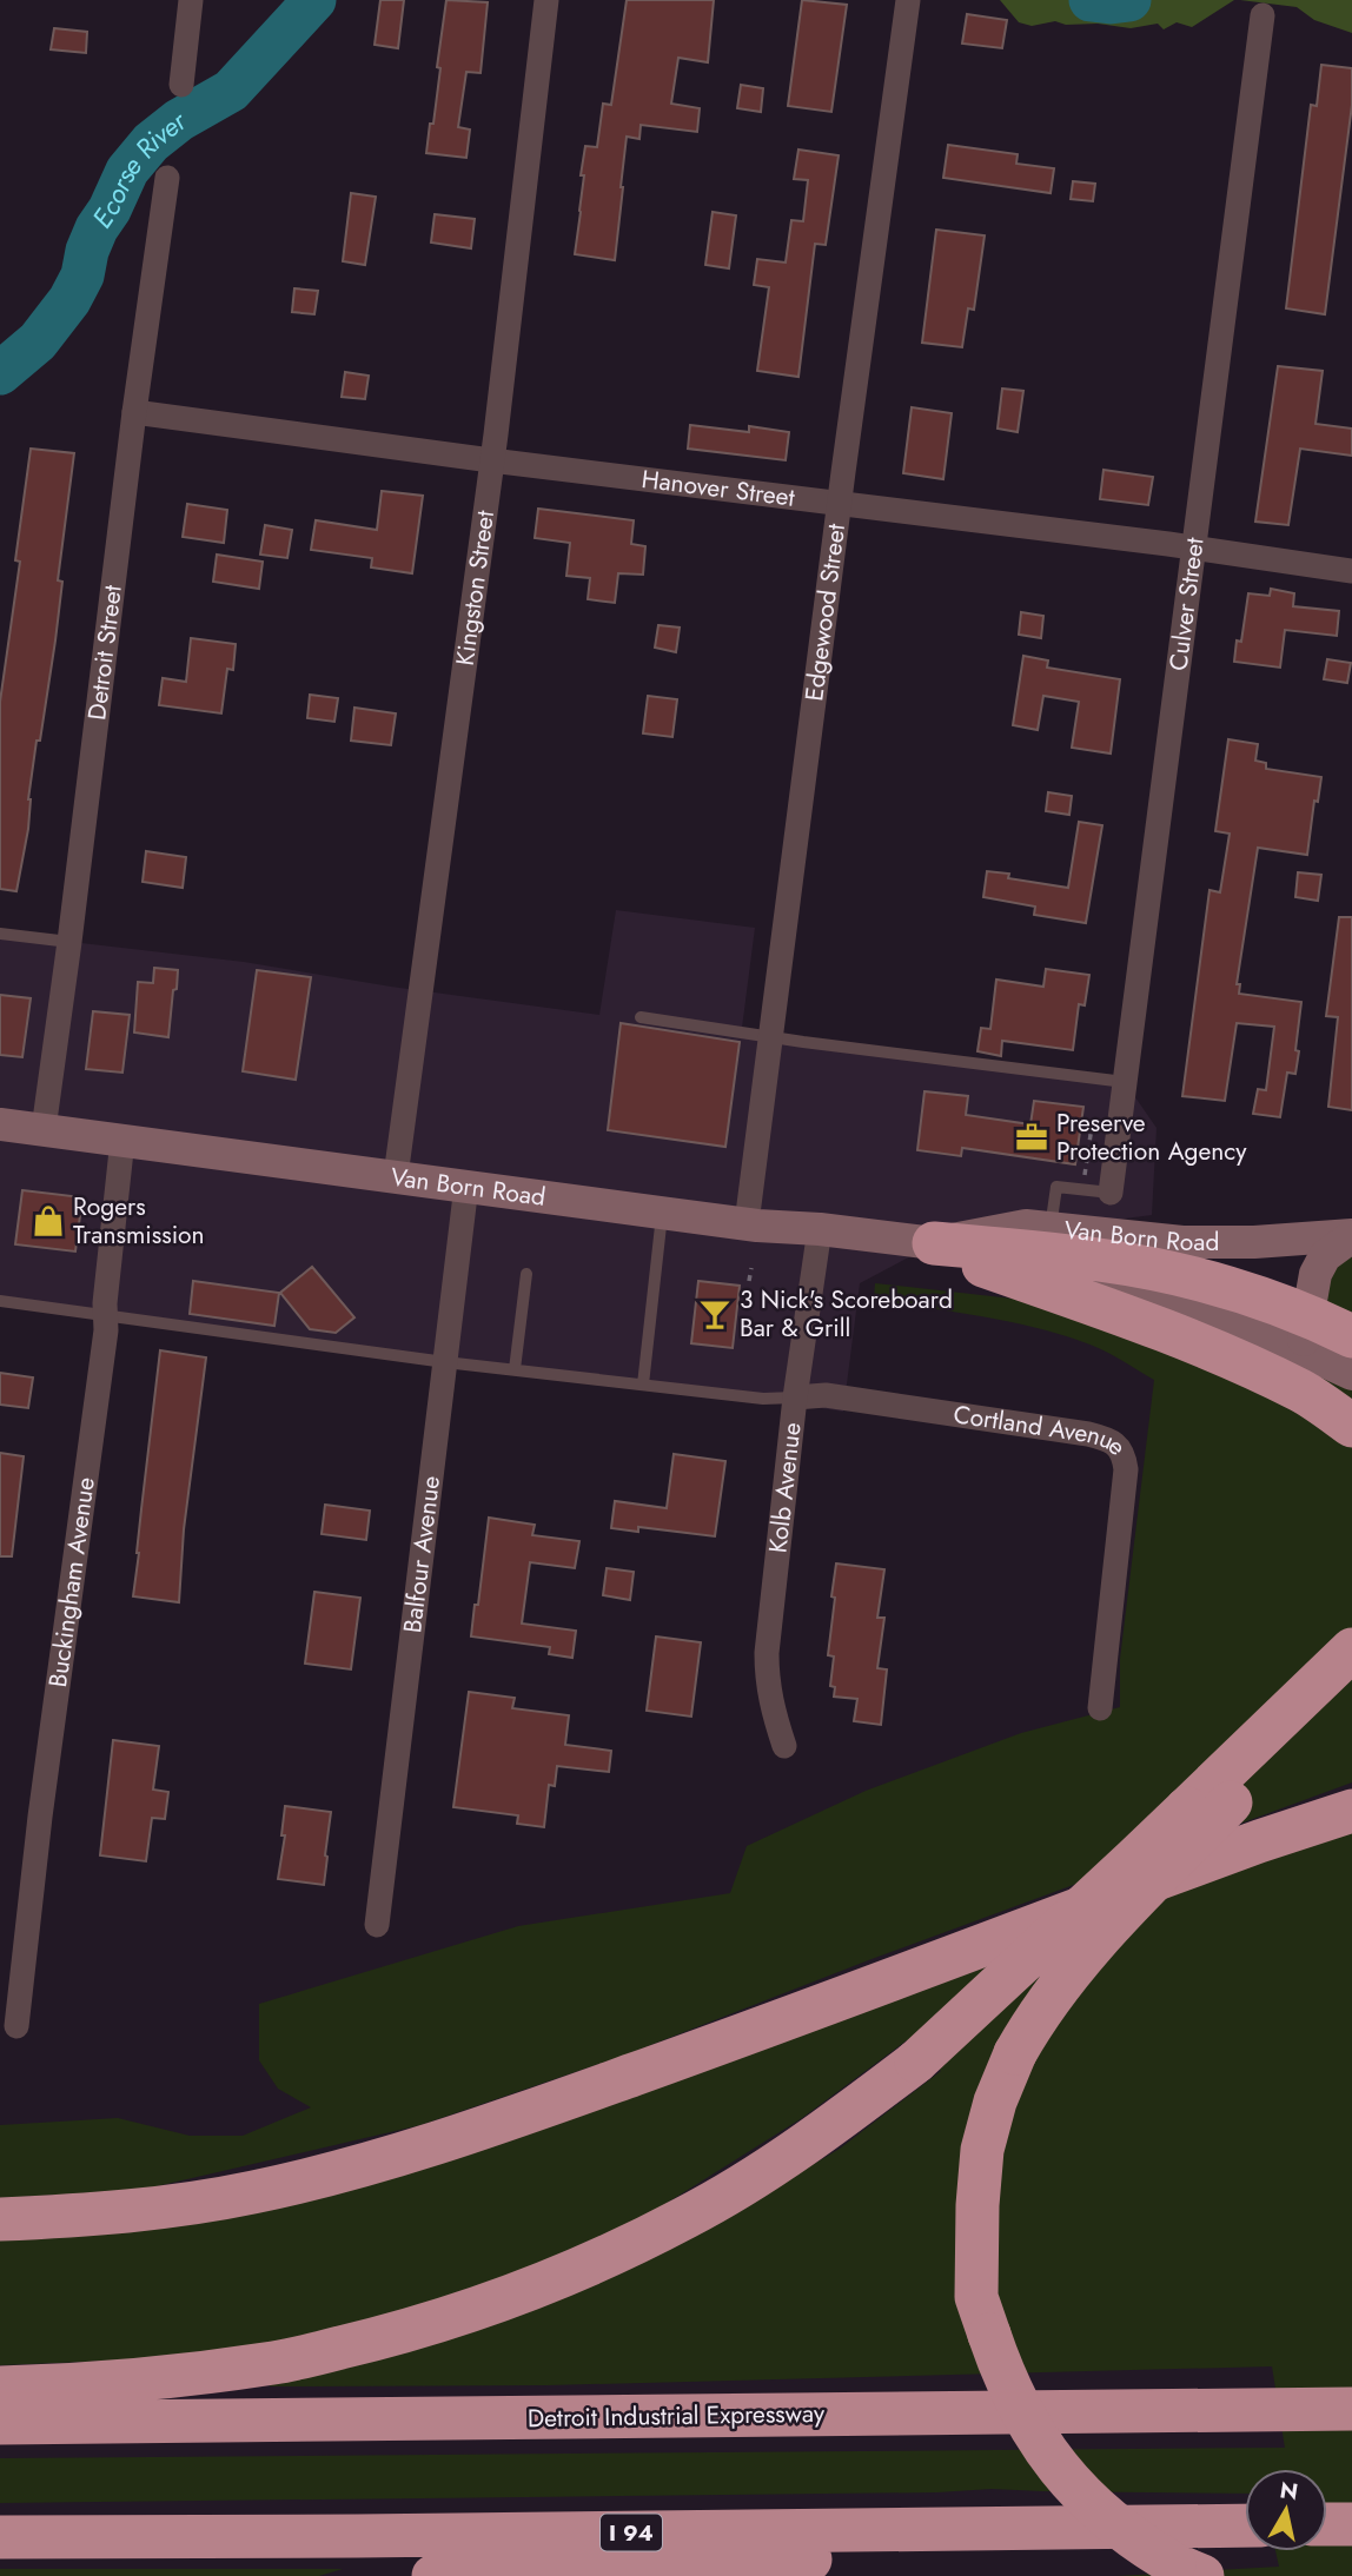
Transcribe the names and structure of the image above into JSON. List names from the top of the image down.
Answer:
{
  "streets": {
    "highway": ["Detroit Industrial Expressway", "I 94"],
    "main road": ["Van Born Road"],
    "street": [
      "Hanover Street",
      "Kingston Street",
      "Culver Street",
      "Edgewood Street",
      "Detroit Street",
      "Cortland Avenue",
      "Kolb Avenue",
      "Balfour Avenue",
      "Buckingham Avenue"
    ]
  },
  "crossings": [
    ["Hanover Street", "Kingston Street"],
    ["Hanover Street", "Culver Street"],
    ["Hanover Street", "Edgewood Street"],
    ["Hanover Street", "Detroit Street"],
    ["Kingston Street", "Van Born Road"],
    ["Edgewood Street", "Van Born Road"],
    ["Detroit Street", "Van Born Road"],
    ["Van Born Road", "Kolb Avenue"],
    ["Van Born Road", "Balfour Avenue"],
    ["Van Born Road", "Buckingham Avenue"],
    ["Cortland Avenue", "Kolb Avenue"]
  ],
  "water": ["Ecorse River"],
  "places": {
    "office": ["Preserve Protection Agency"],
    "shop": ["Rogers Transmission"],
    "bar": ["3 Nick's Scoreboard Bar & Grill"]
  },
  "north": "top"
}
